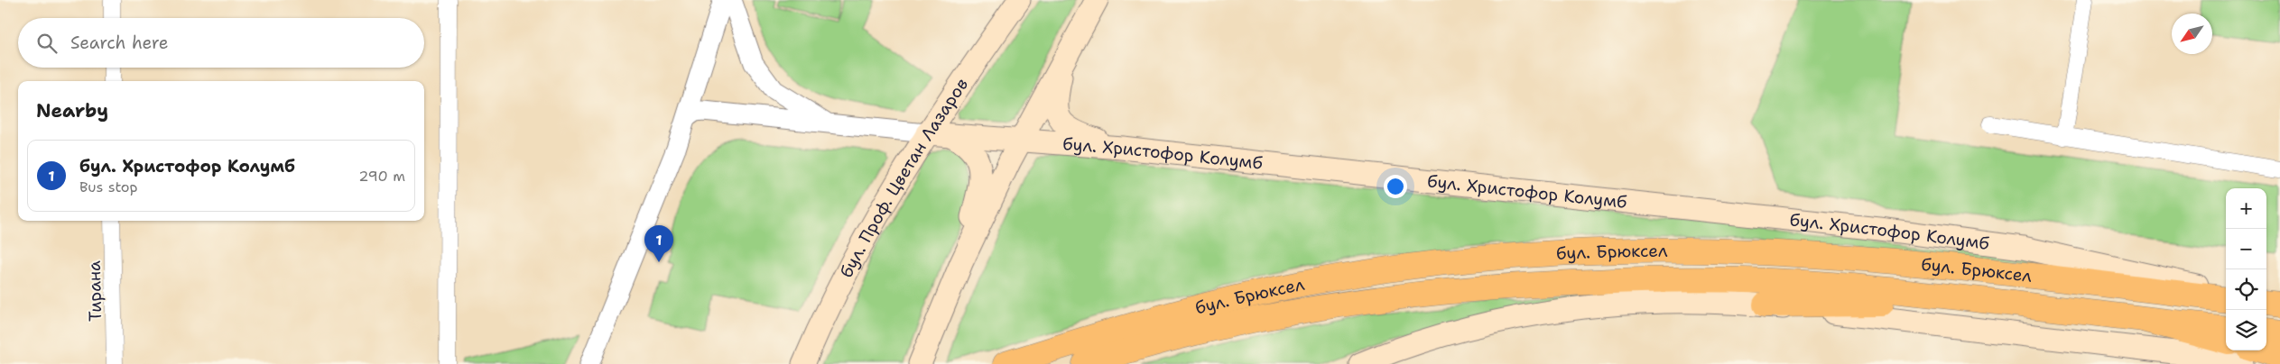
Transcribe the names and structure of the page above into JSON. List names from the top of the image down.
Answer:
{
  "streets": {
    "main road": ["бул. Христофор Колумб", "бул. Проф. Цветан Лазаров", "бул. Брюксел"],
    "street": ["Тирана"]
  },
  "crossings": [
    ["бул. Христофор Колумб", "бул. Проф. Цветан Лазаров"]
  ],
  "north": "bottom left",
  "page": {
    "search": "Search here",
    "heading": "Nearby",
    "list": [
      {
        "mark": "1",
        "name": "бул. Христофор Колумб",
        "note": "Bus stop",
        "value": "290 m"
      }
    ],
    "map_buttons": ["+", "−"],
    "pins": "1"
  }
}
